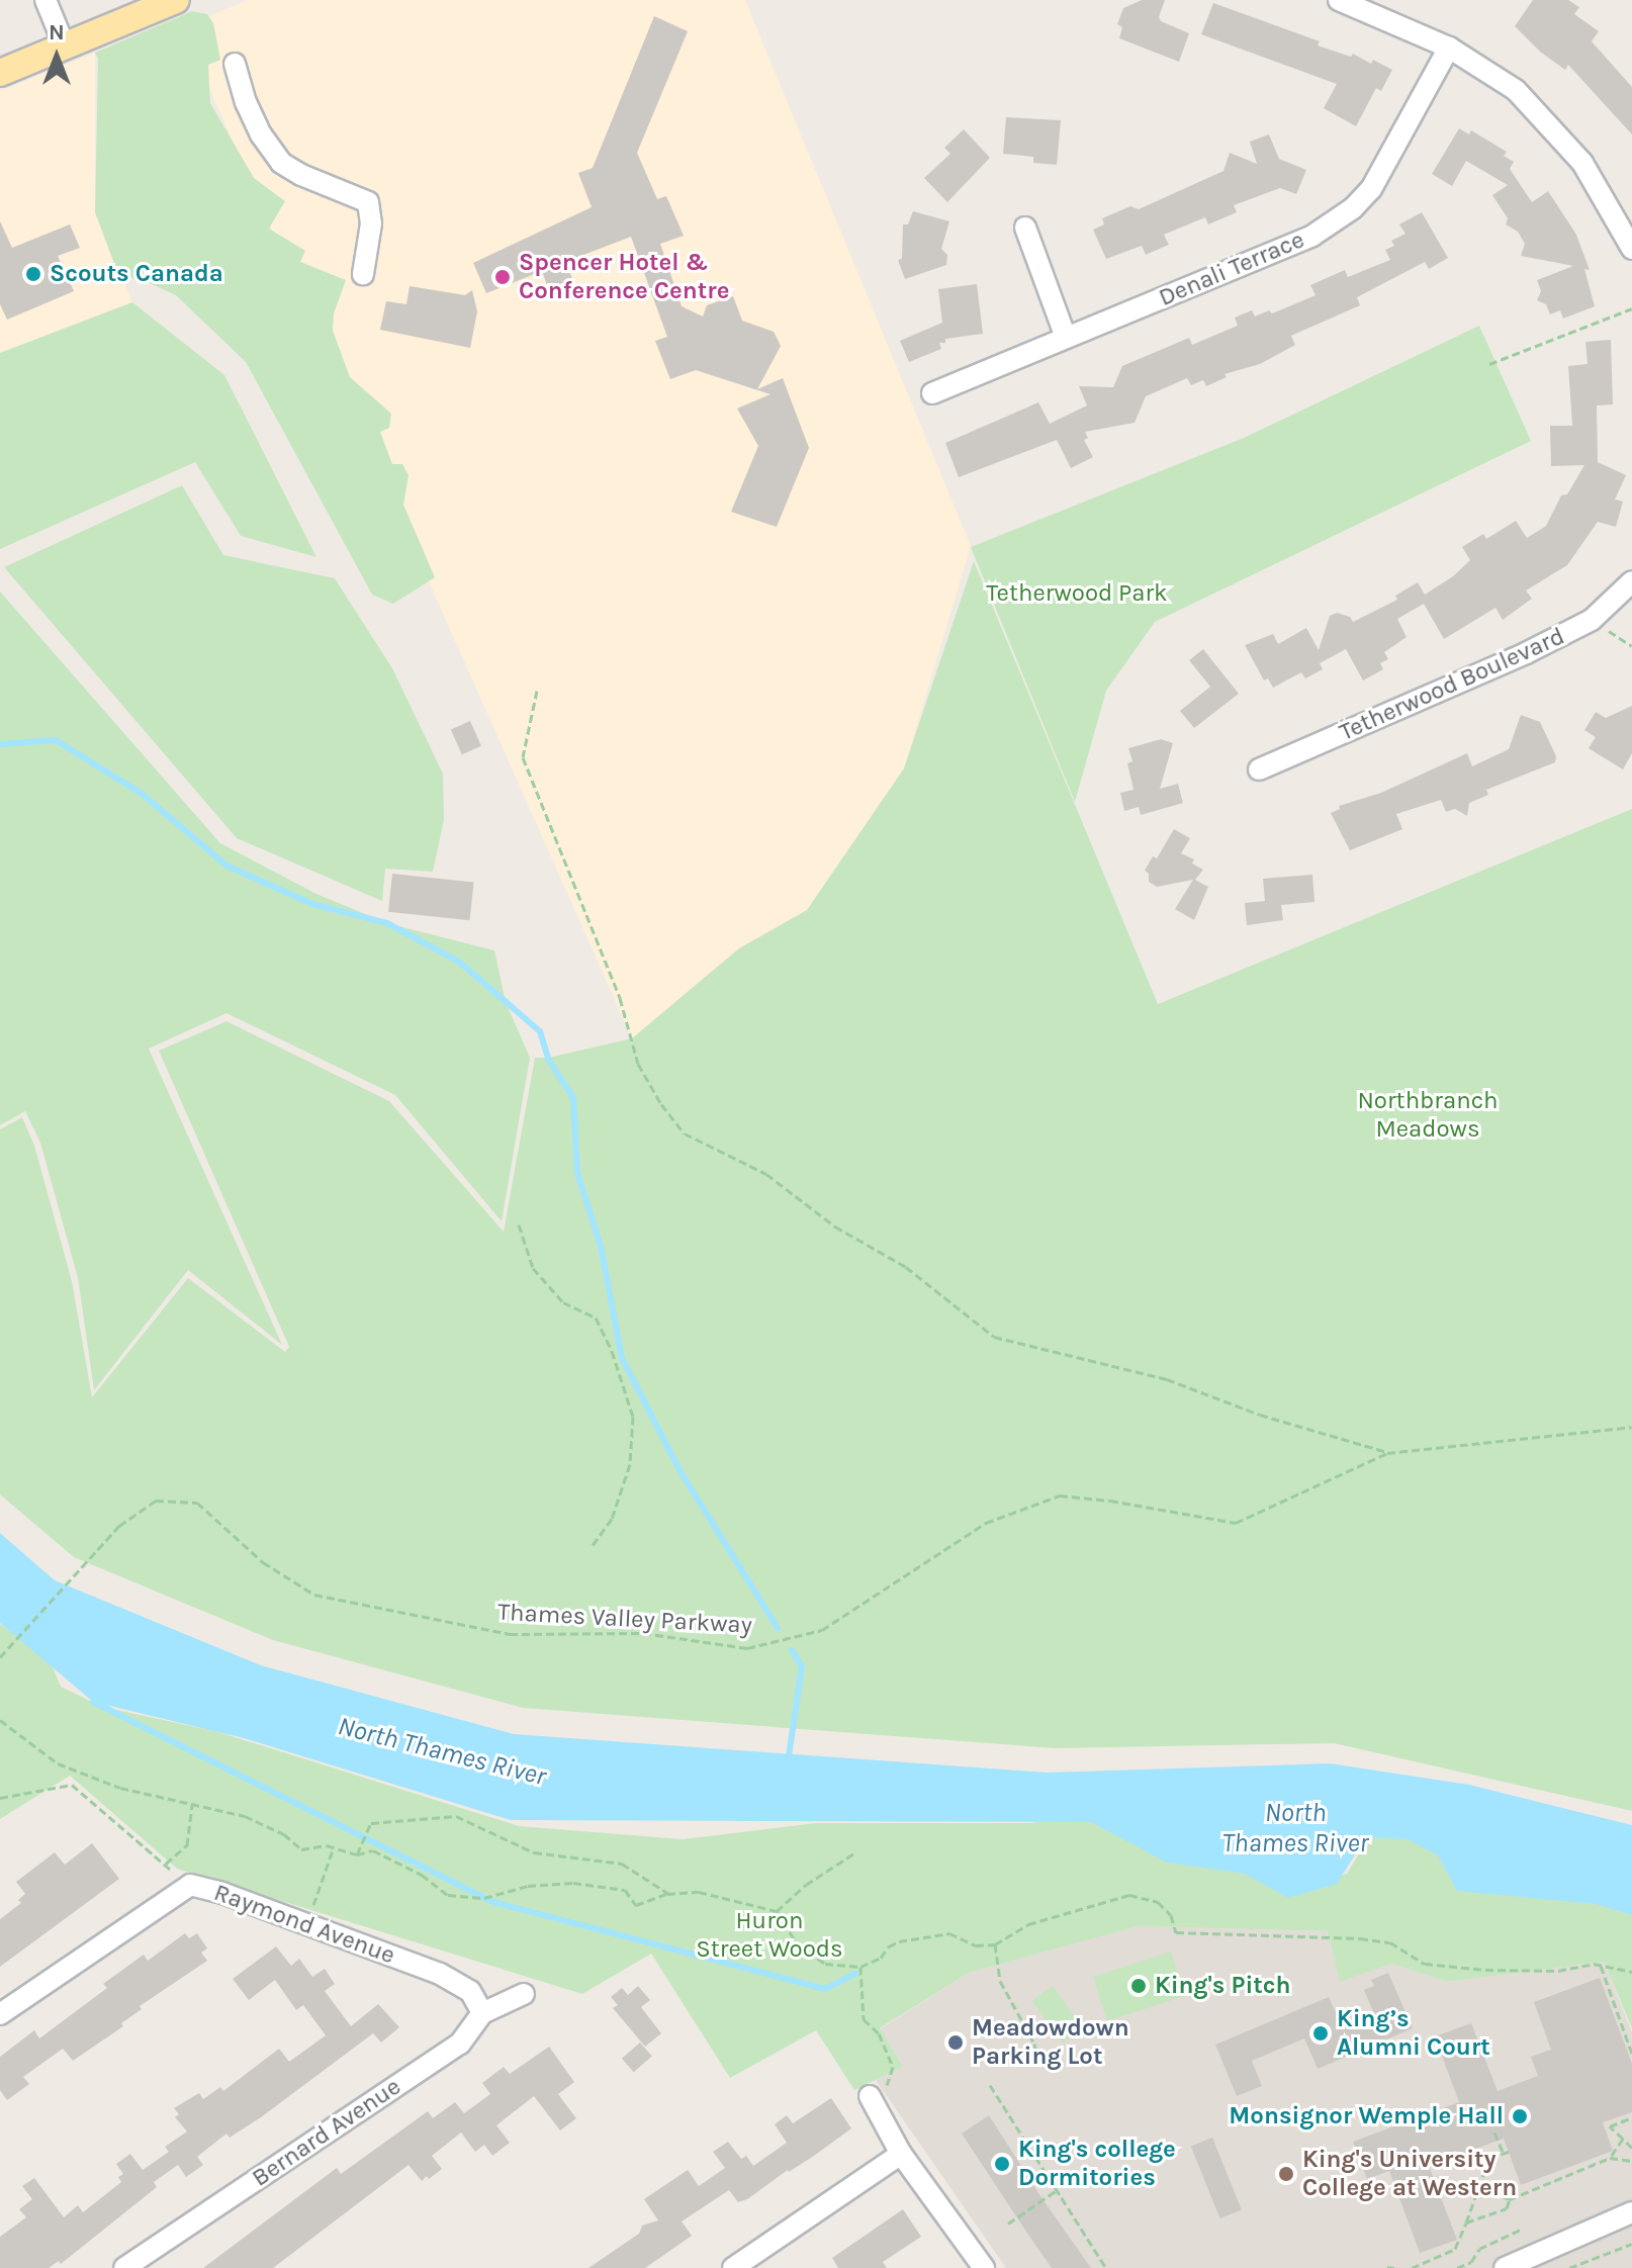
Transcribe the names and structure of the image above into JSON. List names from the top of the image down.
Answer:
{
  "streets": {
    "street": [
      "Denali Terrace",
      "Tetherwood Boulevard",
      "Raymond Avenue",
      "Bernard Avenue"
    ],
    "path": ["Thames Valley Parkway"]
  },
  "crossings": [
    ["Raymond Avenue", "Bernard Avenue"]
  ],
  "water": ["North Thames River"],
  "parks": ["Tetherwood Park", "Northbranch Meadows", "Huron Street Woods"],
  "places": [
    "Scouts Canada",
    "Spencer Hotel & Conference Centre",
    "King's Pitch",
    "King’s Alumni Court",
    "Meadowdown Parking Lot",
    "Monsignor Wemple Hall",
    "King's college Dormitories",
    "King's University College at Western"
  ],
  "north": "top"
}
